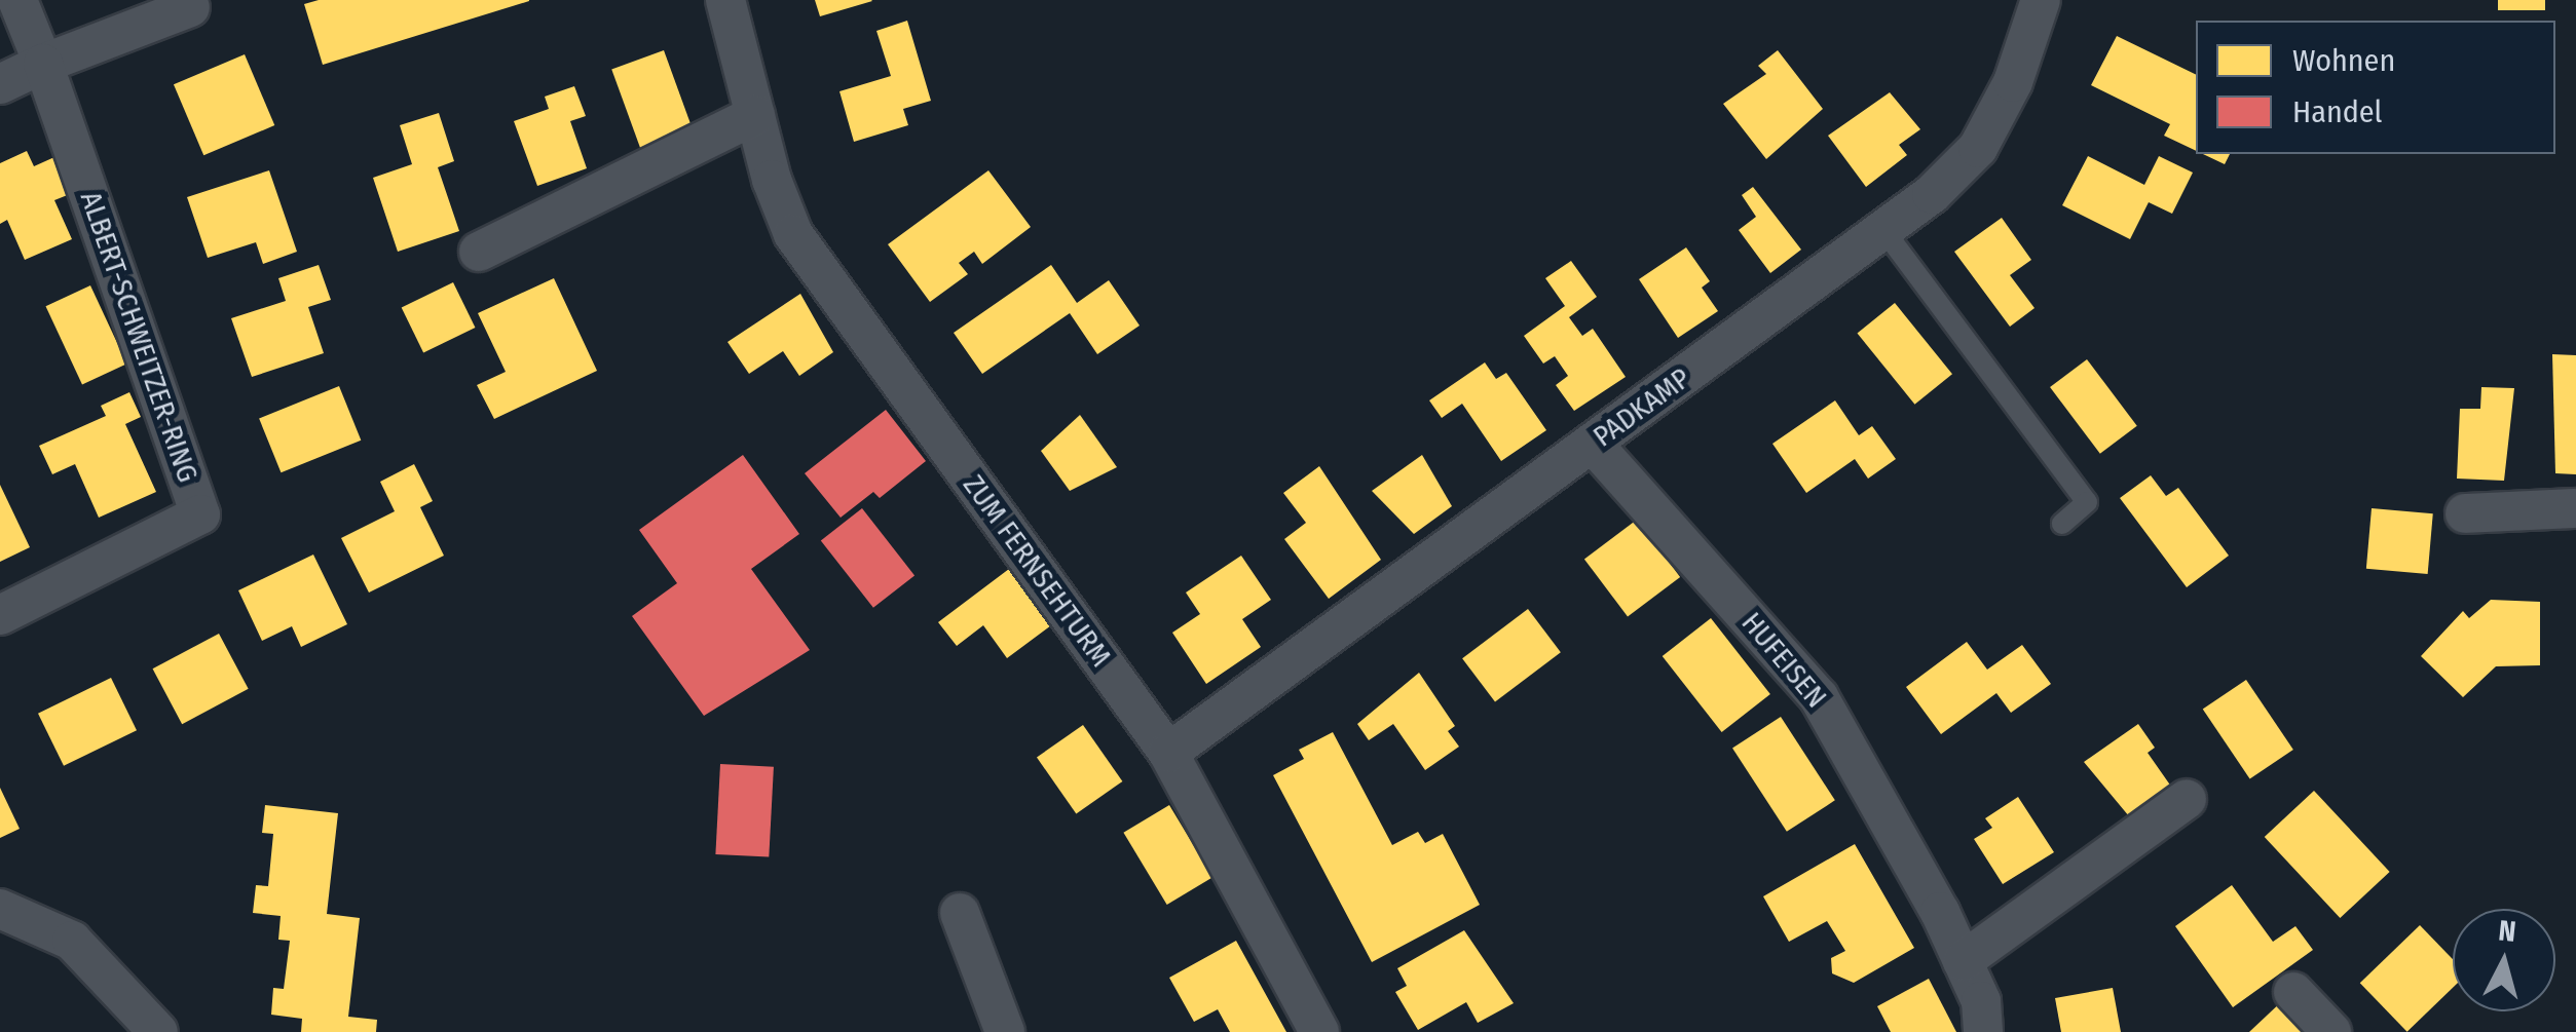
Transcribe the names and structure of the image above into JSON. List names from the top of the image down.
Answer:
{
  "streets": {
    "street": [
      "ALBERT-SCHWEITZER-RING",
      "PADKAMP",
      "ZUM FERNSEHTURM",
      "HUFEISEN"
    ]
  },
  "crossings": [
    ["PADKAMP", "ZUM FERNSEHTURM"],
    ["PADKAMP", "HUFEISEN"]
  ],
  "legend": ["Wohnen", "Handel"],
  "north": "top"
}
